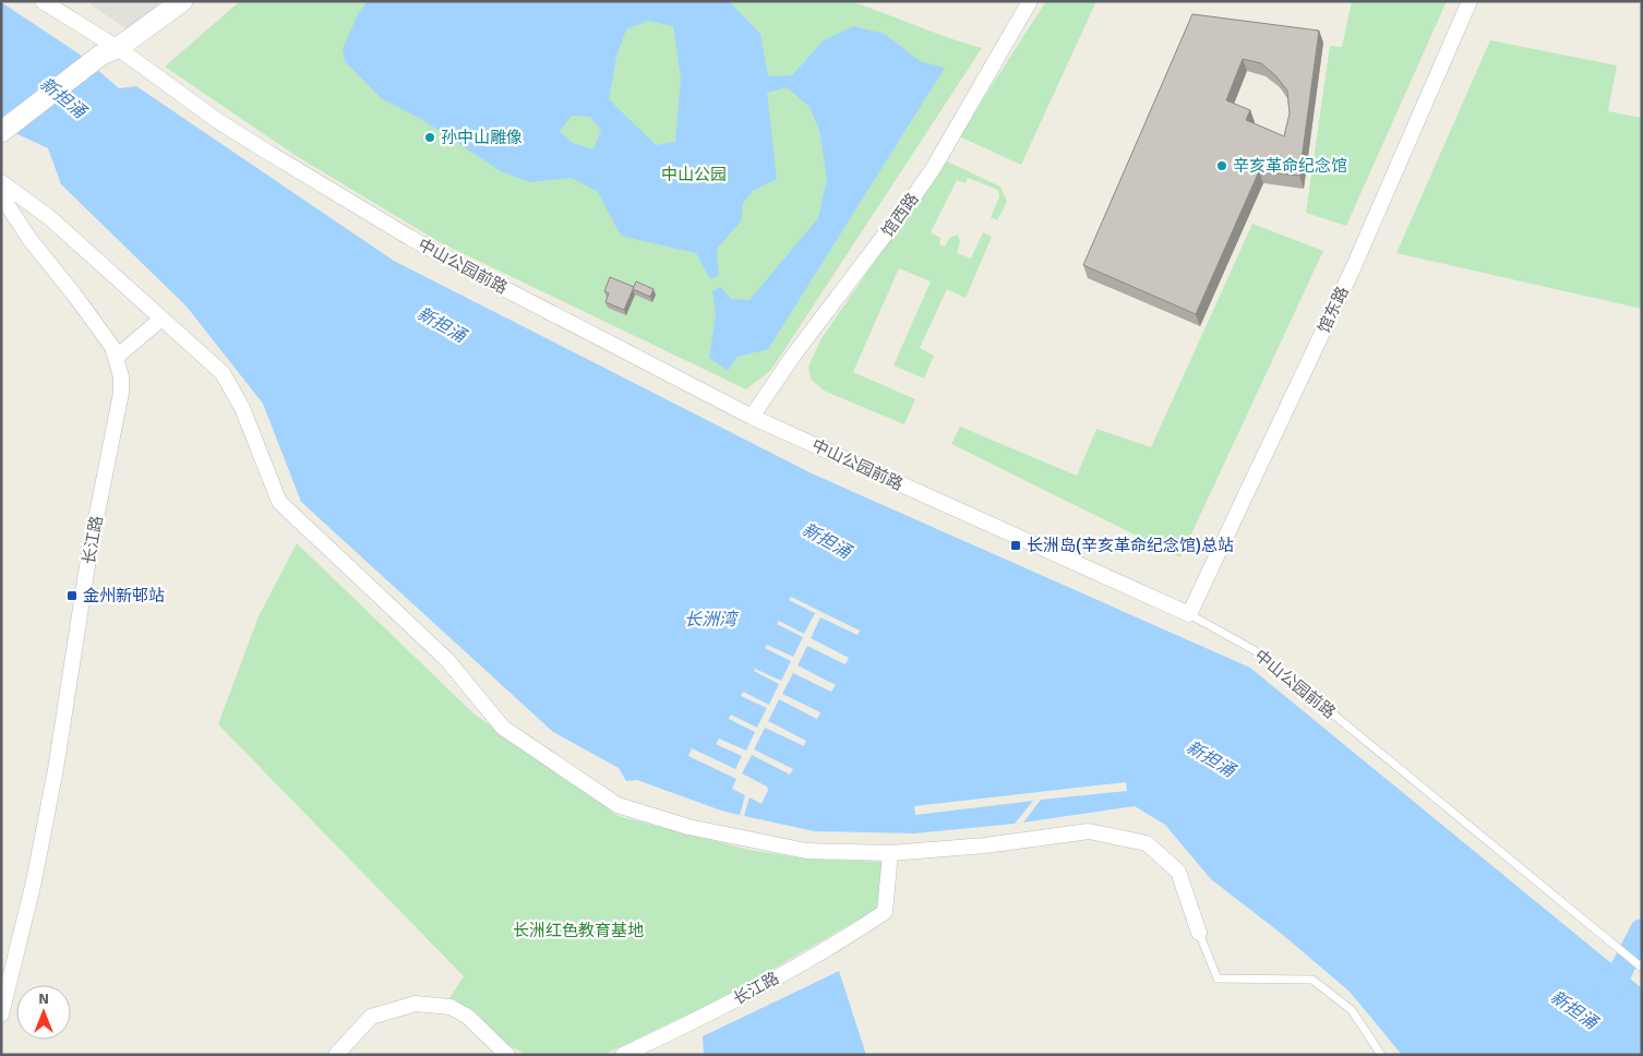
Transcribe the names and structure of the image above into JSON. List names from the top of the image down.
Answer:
{
  "streets": {
    "street": [
      "馆西路",
      "中山公园前路",
      "馆东路",
      "长江路"
    ]
  },
  "crossings": [
    ["馆西路", "中山公园前路"],
    ["中山公园前路", "馆东路"]
  ],
  "water": ["新担涌", "长洲湾"],
  "parks": ["中山公园", "长洲红色教育基地"],
  "places": {
    "other": ["孙中山雕像", "辛亥革命纪念馆"],
    "transit": ["长洲岛(辛亥革命纪念馆)总站", "金州新邨站"]
  },
  "north": "top"
}
